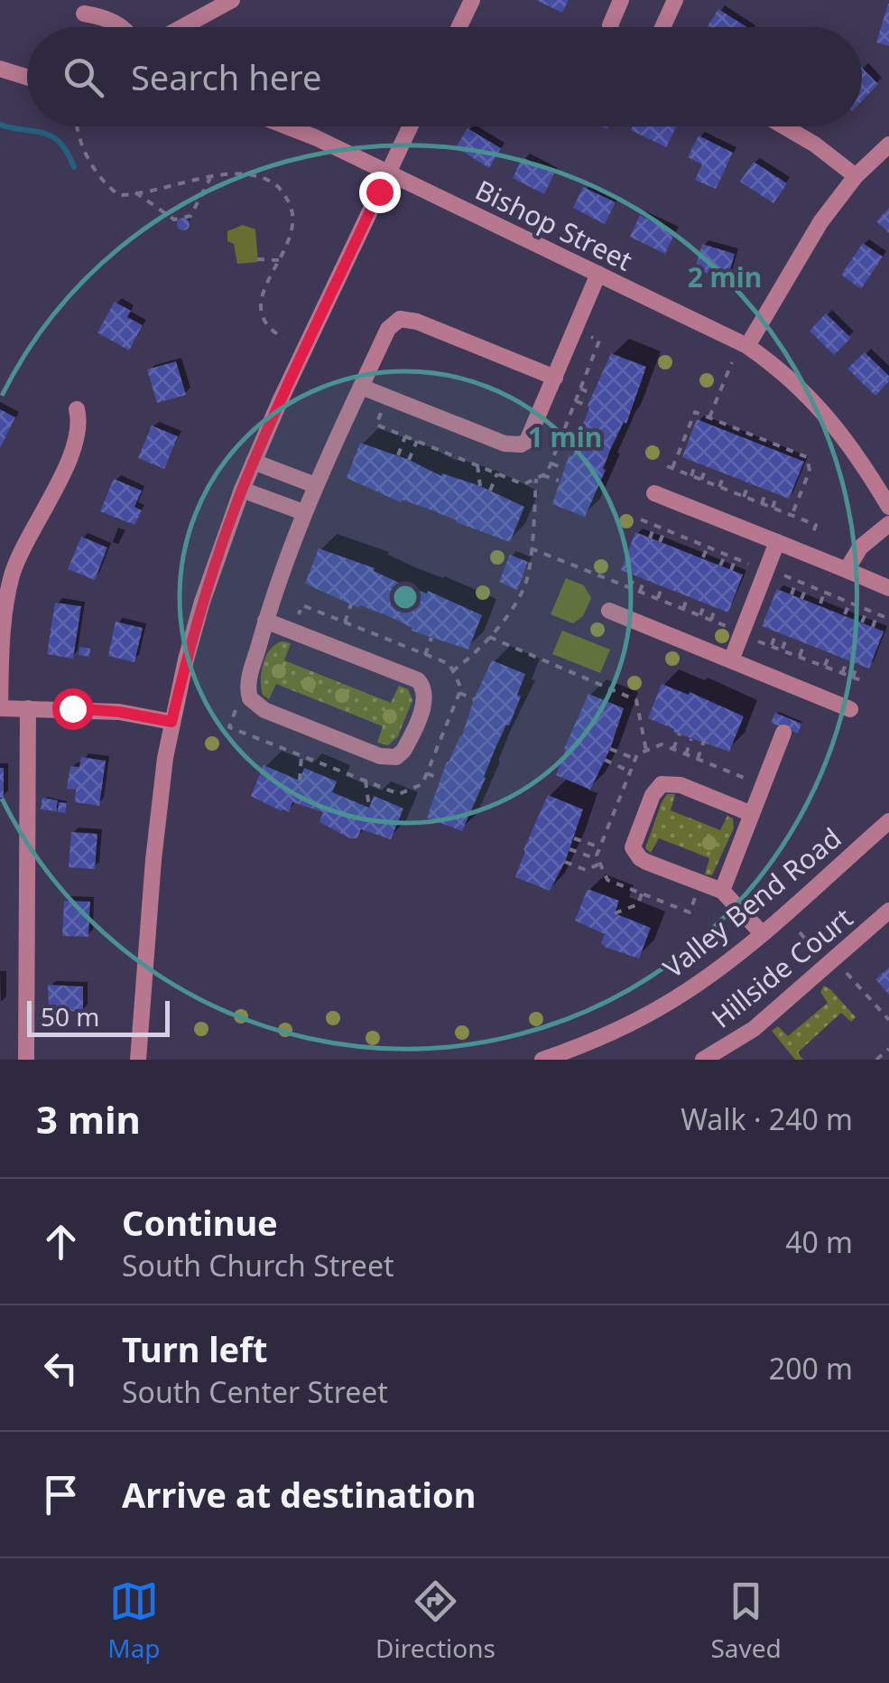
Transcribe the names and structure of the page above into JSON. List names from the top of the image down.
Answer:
{
  "streets": {
    "street": ["Bishop Street", "Valley Bend Road", "Hillside Court"]
  },
  "scale_bar": "50 m",
  "page": {
    "search": "Search here",
    "scale": "50 m",
    "heading": ["3 min", "Walk · 240 m"],
    "list": [
      ["Continue", "South Church Street", "40 m"],
      ["Turn left", "South Center Street", "200 m"],
      "Arrive at destination"
    ],
    "nav": ["Map", "Directions", "Saved"]
  },
  "rings": ["2 min", "1 min"]
}
